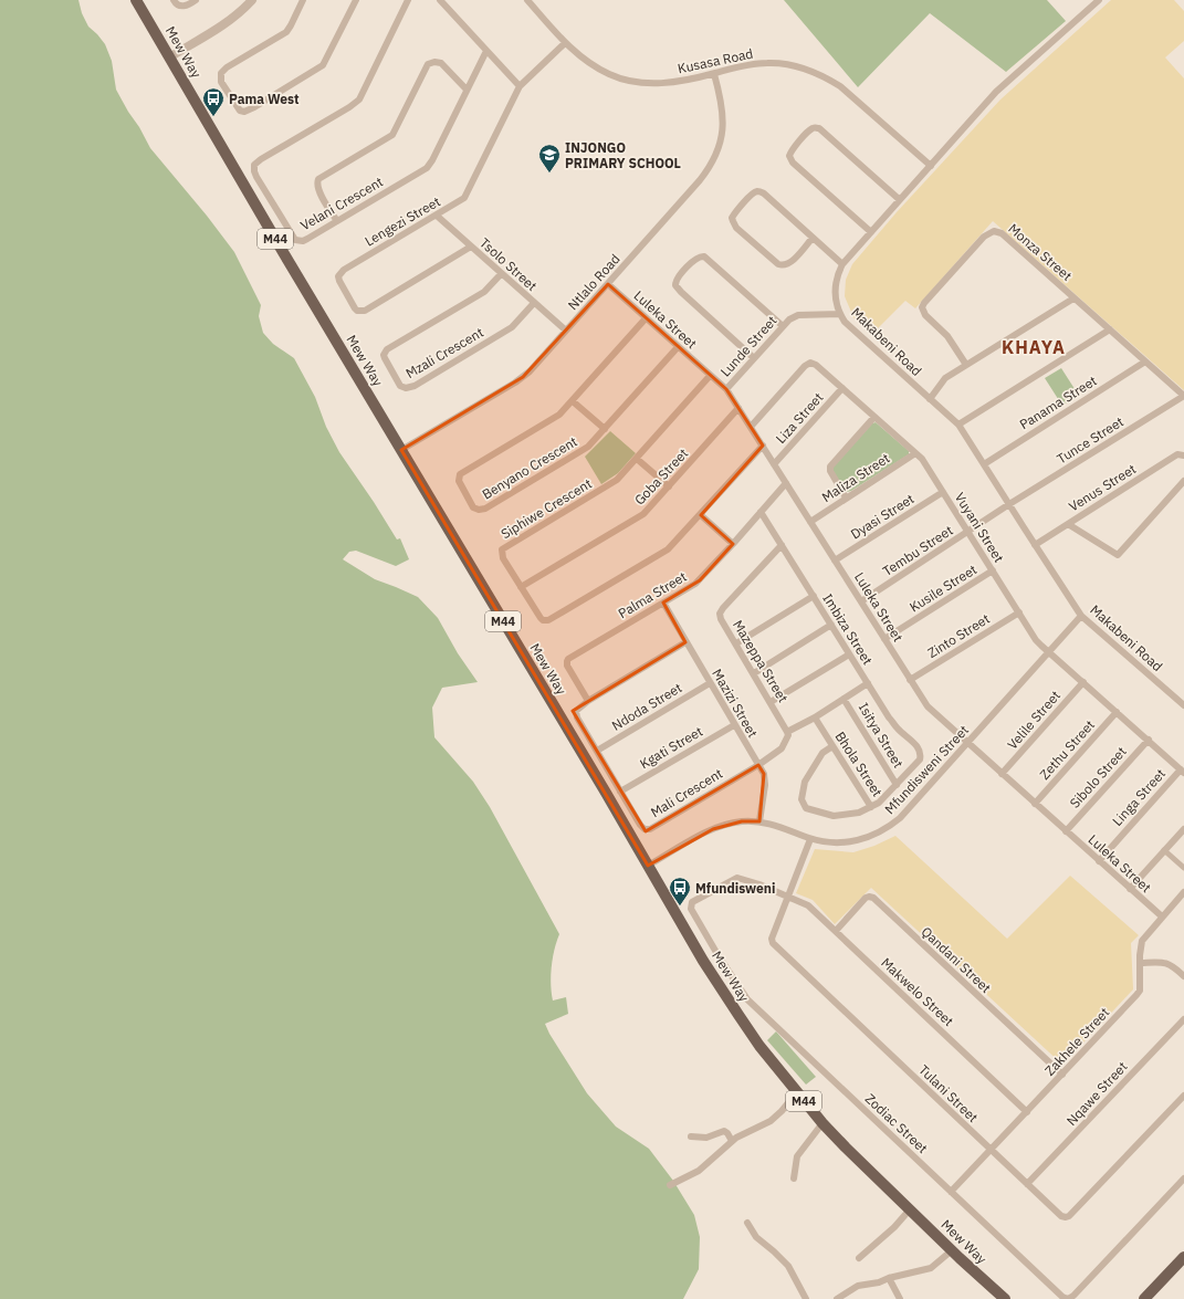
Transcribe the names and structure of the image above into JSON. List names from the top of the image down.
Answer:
{
  "streets": {
    "main road": ["Mew Way", "M44"],
    "street": [
      "Kusasa Road",
      "Velani Crescent",
      "Lengezi Street",
      "Monza Street",
      "Tsolo Street",
      "Ntlalo Road",
      "Luleka Street",
      "Makabeni Road",
      "Lunde Street",
      "Mzali Crescent",
      "Panama Street",
      "Liza Street",
      "Tunce Street",
      "Benyano Crescent",
      "Goba Street",
      "Maliza Street",
      "Venus Street",
      "Siphiwe Crescent",
      "Dyasi Street",
      "Vuyani Street",
      "Tembu Street",
      "Kusile Street",
      "Palma Street",
      "Imbiza Street",
      "Zinto Street",
      "Mazeppa Street",
      "Mazizi Street",
      "Ndoda Street",
      "Velile Street",
      "Isitya Street",
      "Kgati Street",
      "Zethu Street",
      "Bhola Street",
      "Mfundisweni Street",
      "Sibolo Street",
      "Mali Crescent",
      "Linga Street",
      "Qandani Street",
      "Makwelo Street",
      "Zakhele Street",
      "Tulani Street",
      "Nqawe Street",
      "Zodiac Street"
    ]
  },
  "crossings": [
    ["Mew Way", "Ntlalo Road"],
    ["Mew Way", "Mfundisweni Street"],
    ["Kusasa Road", "Lengezi Street"],
    ["Kusasa Road", "Ntlalo Road"],
    ["Kusasa Road", "Makabeni Road"],
    ["Lengezi Street", "Tsolo Street"],
    ["Monza Street", "Panama Street"],
    ["Monza Street", "Tunce Street"],
    ["Tsolo Street", "Ntlalo Road"],
    ["Tsolo Street", "Mzali Crescent"],
    ["Ntlalo Road", "Luleka Street"],
    ["Luleka Street", "Lunde Street"],
    ["Luleka Street", "Liza Street"],
    ["Luleka Street", "Benyano Crescent"],
    ["Luleka Street", "Goba Street"],
    ["Luleka Street", "Maliza Street"],
    ["Luleka Street", "Siphiwe Crescent"],
    ["Luleka Street", "Dyasi Street"],
    ["Luleka Street", "Vuyani Street"],
    ["Luleka Street", "Tembu Street"],
    ["Luleka Street", "Kusile Street"],
    ["Luleka Street", "Palma Street"],
    ["Luleka Street", "Zinto Street"],
    ["Luleka Street", "Velile Street"],
    ["Luleka Street", "Zethu Street"],
    ["Luleka Street", "Mfundisweni Street"],
    ["Luleka Street", "Sibolo Street"],
    ["Luleka Street", "Linga Street"],
    ["Luleka Street", "Zakhele Street"],
    ["Makabeni Road", "Lunde Street"],
    ["Makabeni Road", "Panama Street"],
    ["Makabeni Road", "Tunce Street"],
    ["Makabeni Road", "Venus Street"],
    ["Makabeni Road", "Tembu Street"],
    ["Makabeni Road", "Mfundisweni Street"],
    ["Liza Street", "Vuyani Street"],
    ["Tunce Street", "Tembu Street"],
    ["Goba Street", "Siphiwe Crescent"],
    ["Maliza Street", "Vuyani Street"],
    ["Dyasi Street", "Vuyani Street"],
    ["Vuyani Street", "Tembu Street"],
    ["Vuyani Street", "Kusile Street"],
    ["Vuyani Street", "Zinto Street"],
    ["Vuyani Street", "Velile Street"],
    ["Vuyani Street", "Zethu Street"],
    ["Vuyani Street", "Mfundisweni Street"],
    ["Vuyani Street", "Sibolo Street"],
    ["Vuyani Street", "Linga Street"],
    ["Palma Street", "Imbiza Street"],
    ["Palma Street", "Mazizi Street"],
    ["Palma Street", "Mali Crescent"],
    ["Imbiza Street", "Mazeppa Street"],
    ["Imbiza Street", "Bhola Street"],
    ["Mazeppa Street", "Mali Crescent"],
    ["Mazizi Street", "Ndoda Street"],
    ["Mazizi Street", "Kgati Street"],
    ["Mazizi Street", "Mfundisweni Street"],
    ["Mazizi Street", "Mali Crescent"],
    ["Ndoda Street", "Mali Crescent"],
    ["Isitya Street", "Bhola Street"],
    ["Kgati Street", "Mali Crescent"],
    ["Mfundisweni Street", "Tulani Street"],
    ["Qandani Street", "Makwelo Street"],
    ["Qandani Street", "Zakhele Street"],
    ["Makwelo Street", "Zakhele Street"],
    ["Makwelo Street", "Tulani Street"],
    ["Makwelo Street", "Zodiac Street"],
    ["Zakhele Street", "Tulani Street"],
    ["Zakhele Street", "Zodiac Street"],
    ["Tulani Street", "Nqawe Street"],
    ["Tulani Street", "Zodiac Street"]
  ],
  "districts": ["KHAYA"],
  "places": {
    "bus stop": ["Pama West", "Mfundisweni"],
    "school or university": ["INJONGO PRIMARY SCHOOL"]
  }
}
